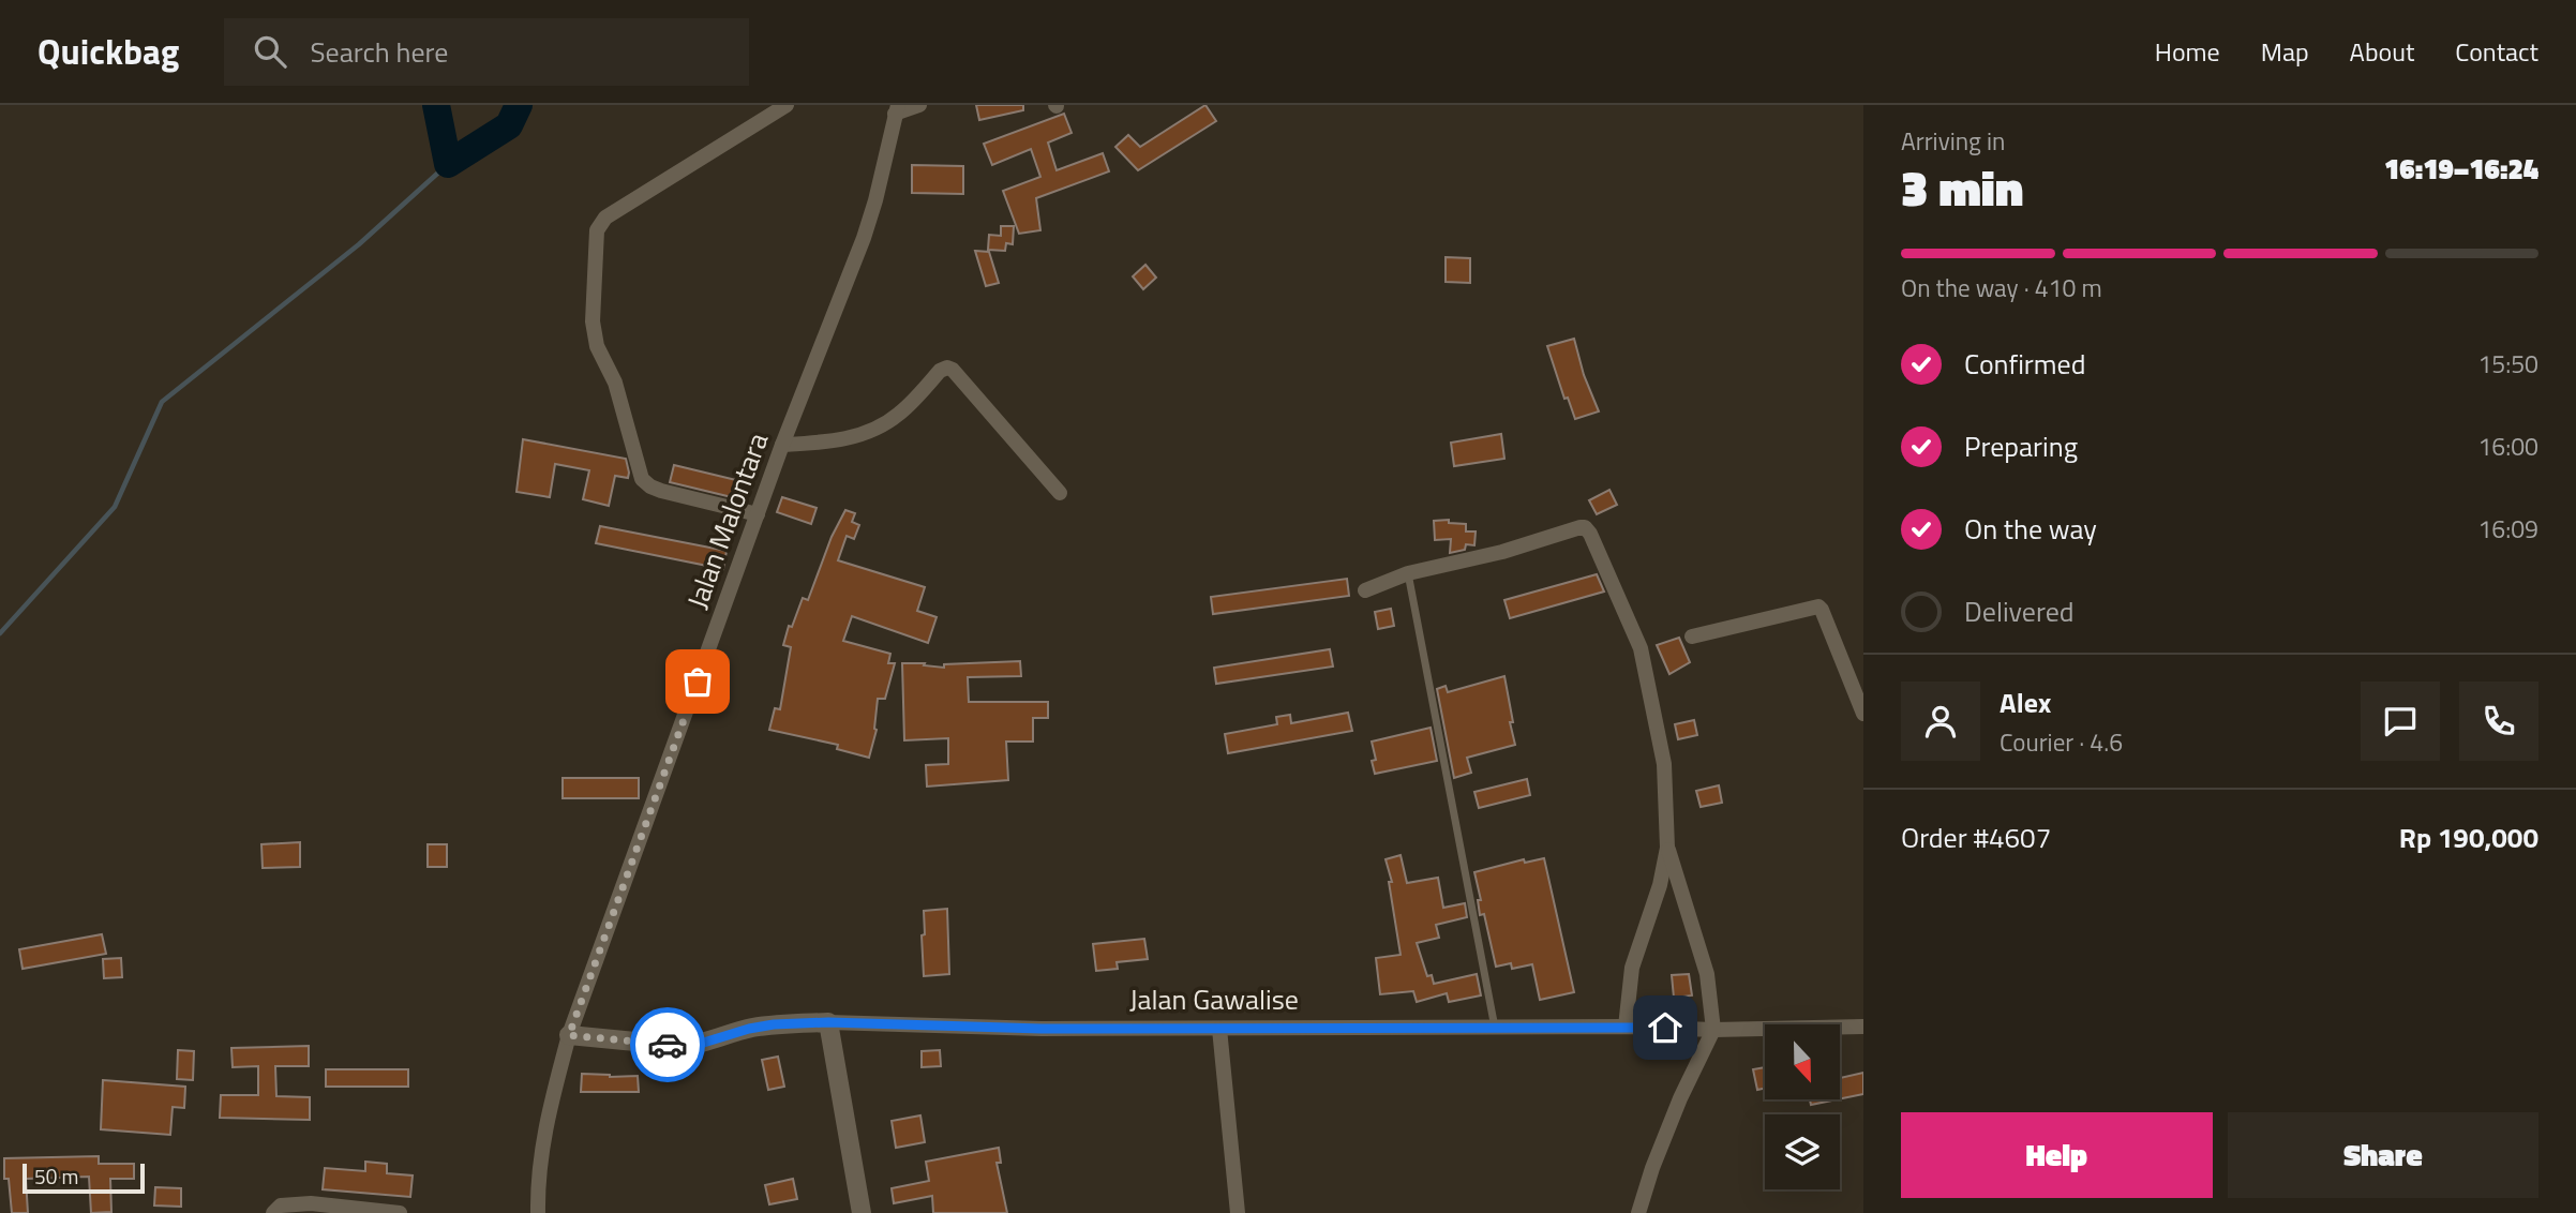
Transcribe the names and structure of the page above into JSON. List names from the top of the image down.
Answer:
{
  "streets": {
    "street": ["Jalan Malontara", "Jalan Gawalise"]
  },
  "crossings": [
    ["Jalan Malontara", "Jalan Gawalise"]
  ],
  "scale_bar": "50 m",
  "north": "bottom",
  "page": {
    "header": "Quickbag",
    "search": "Search here",
    "nav": [
      "Home",
      "Map",
      "About",
      "Contact"
    ],
    "heading": ["3 min", "Arriving in", "16:19–16:24"],
    "panel": [
      "Alex",
      "Courier · 4.6",
      "Order #4607",
      "Rp 190,000"
    ],
    "bar": "On the way · 410 m",
    "list": [
      ["Confirmed", "15:50"],
      ["Preparing", "16:00"],
      ["On the way", "16:09"],
      "Delivered"
    ],
    "buttons": ["Help", "Share"],
    "scale": "50 m"
  }
}
